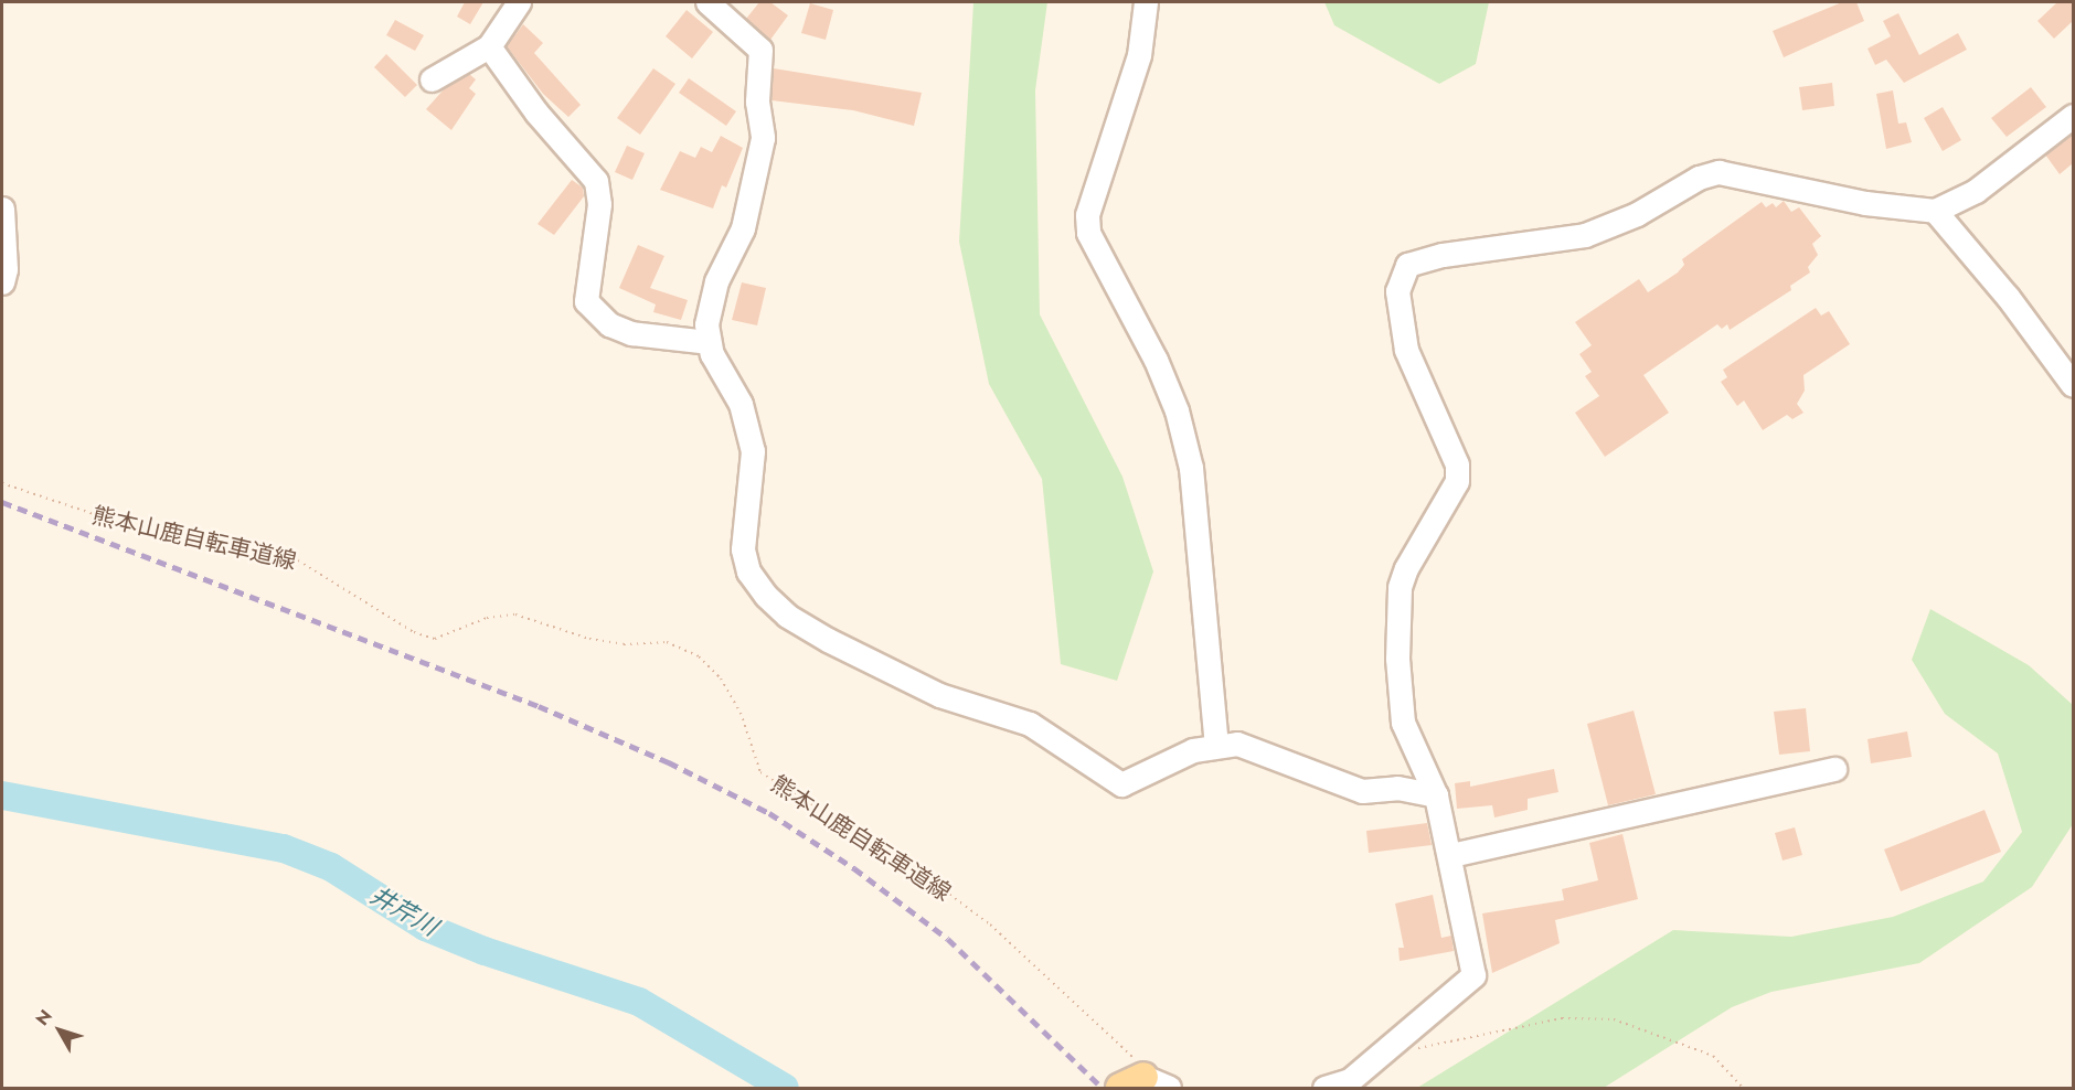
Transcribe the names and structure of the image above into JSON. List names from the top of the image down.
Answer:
{
  "streets": {
    "path": ["熊本山鹿自転車道線"]
  },
  "water": ["井芹川"],
  "north": "top left"
}
